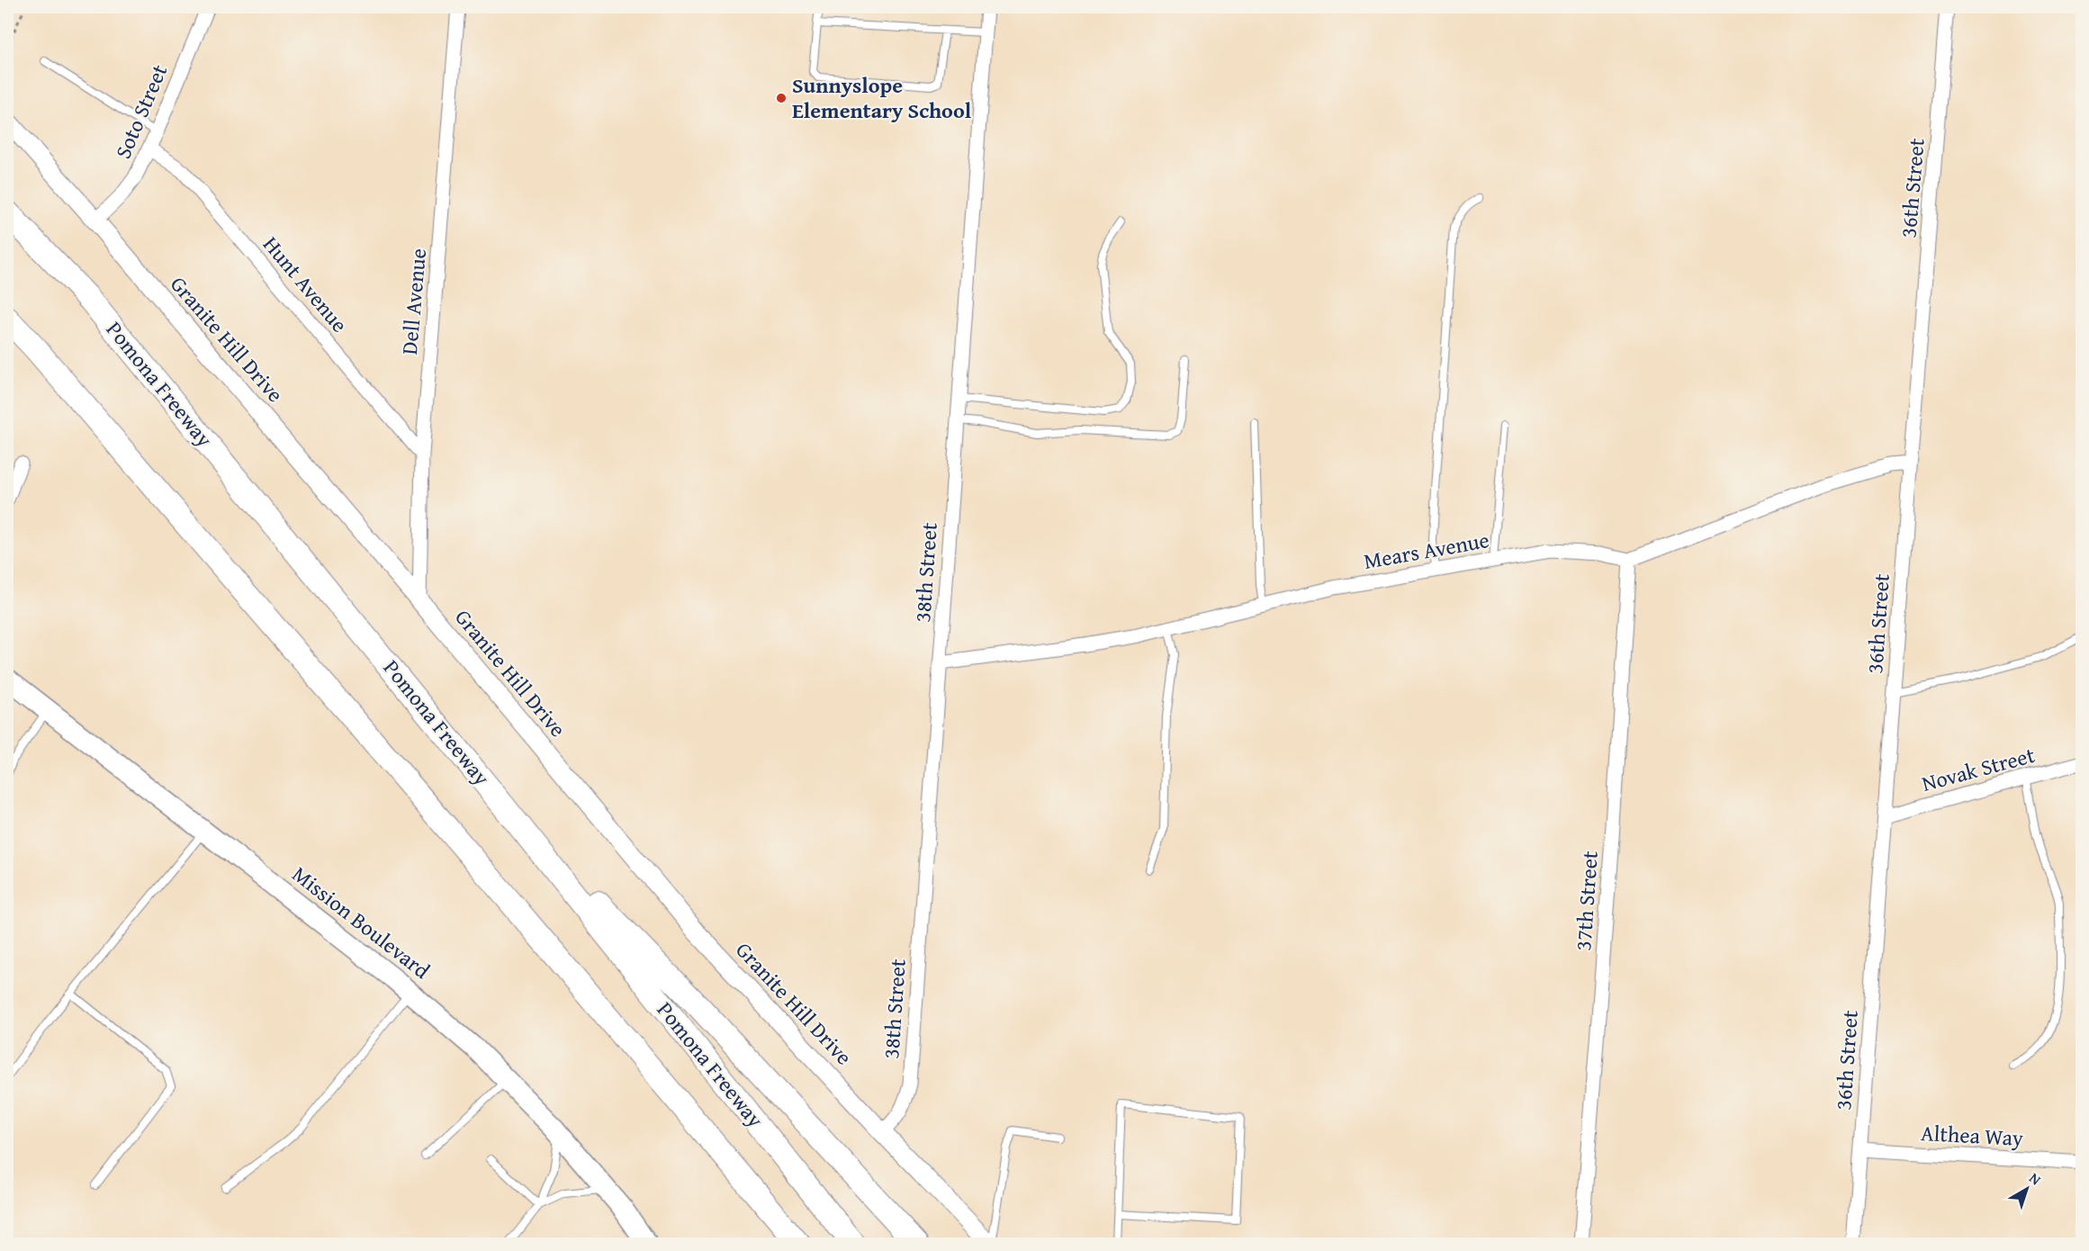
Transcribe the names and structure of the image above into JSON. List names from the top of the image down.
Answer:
{
  "streets": {
    "highway": ["Pomona Freeway"],
    "main road": ["Mission Boulevard"],
    "street": [
      "Soto Street",
      "36th Street",
      "Hunt Avenue",
      "Dell Avenue",
      "Granite Hill Drive",
      "Mears Avenue",
      "38th Street",
      "Novak Street",
      "37th Street",
      "Althea Way"
    ]
  },
  "crossings": [
    ["Soto Street", "Hunt Avenue"],
    ["Soto Street", "Granite Hill Drive"],
    ["36th Street", "Novak Street"],
    ["36th Street", "Althea Way"],
    ["Hunt Avenue", "Dell Avenue"],
    ["Dell Avenue", "Granite Hill Drive"],
    ["Granite Hill Drive", "38th Street"],
    ["Mears Avenue", "38th Street"],
    ["Mears Avenue", "37th Street"]
  ],
  "places": ["Sunnyslope Elementary School"],
  "north": "top right"
}
